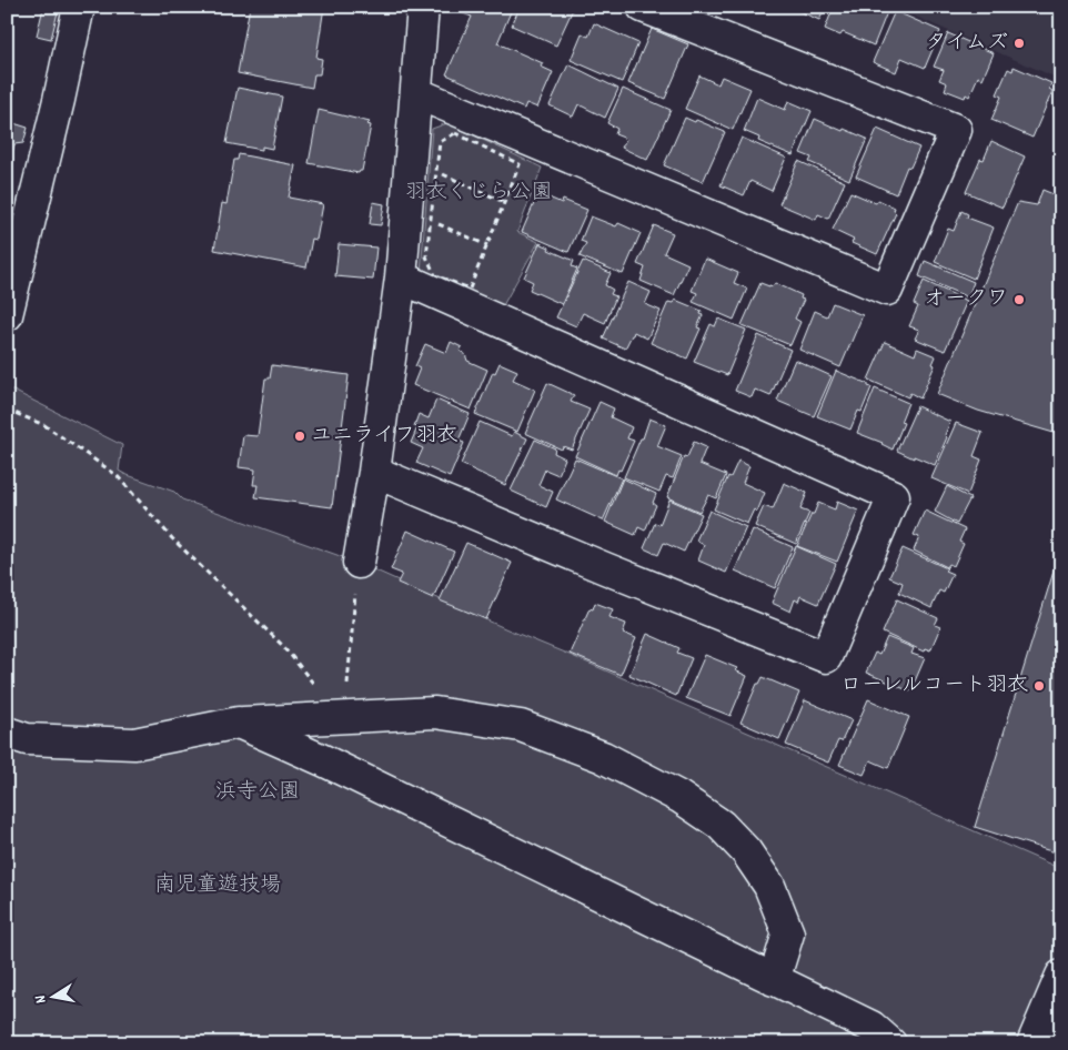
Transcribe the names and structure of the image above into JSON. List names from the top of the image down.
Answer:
{
  "parks": ["羽衣くじら公園", "浜寺公園", "南児童遊技場"],
  "places": [
    "タイムズ",
    "オークワ",
    "ユニライフ羽衣",
    "ローレルコート羽衣"
  ],
  "north": "left"
}
